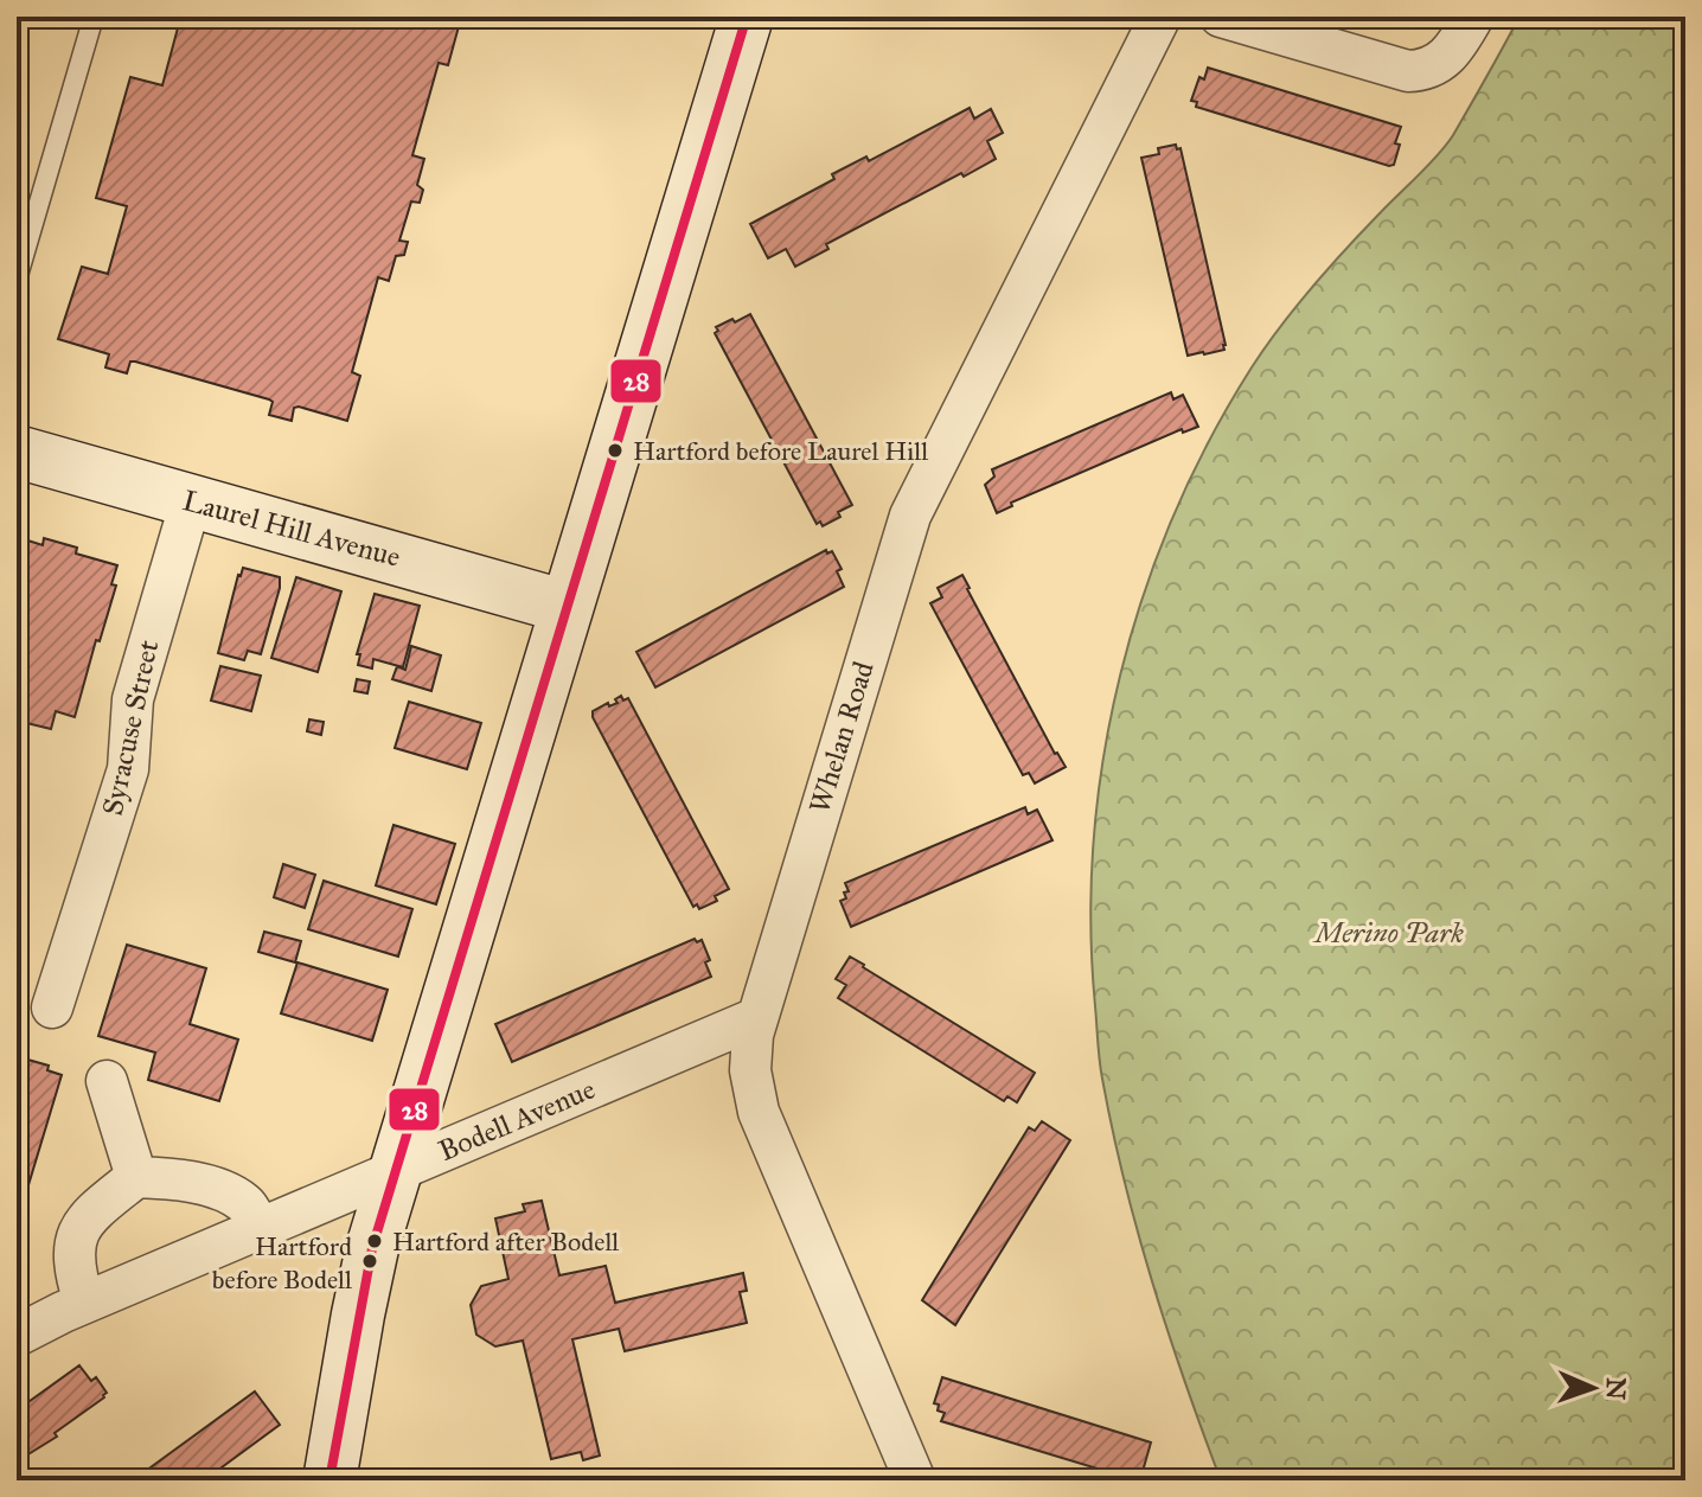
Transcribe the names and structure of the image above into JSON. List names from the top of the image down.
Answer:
{
  "streets": {
    "main road": ["Laurel Hill Avenue"],
    "street": ["Syracuse Street", "Whelan Road", "Bodell Avenue"]
  },
  "crossings": [
    ["Laurel Hill Avenue", "Syracuse Street"],
    ["Whelan Road", "Bodell Avenue"]
  ],
  "parks": ["Merino Park"],
  "places": ["Hartford before Laurel Hill", "Hartford after Bodell", "Hartford before Bodell"],
  "lines": ["transit line 28"],
  "north": "right"
}
